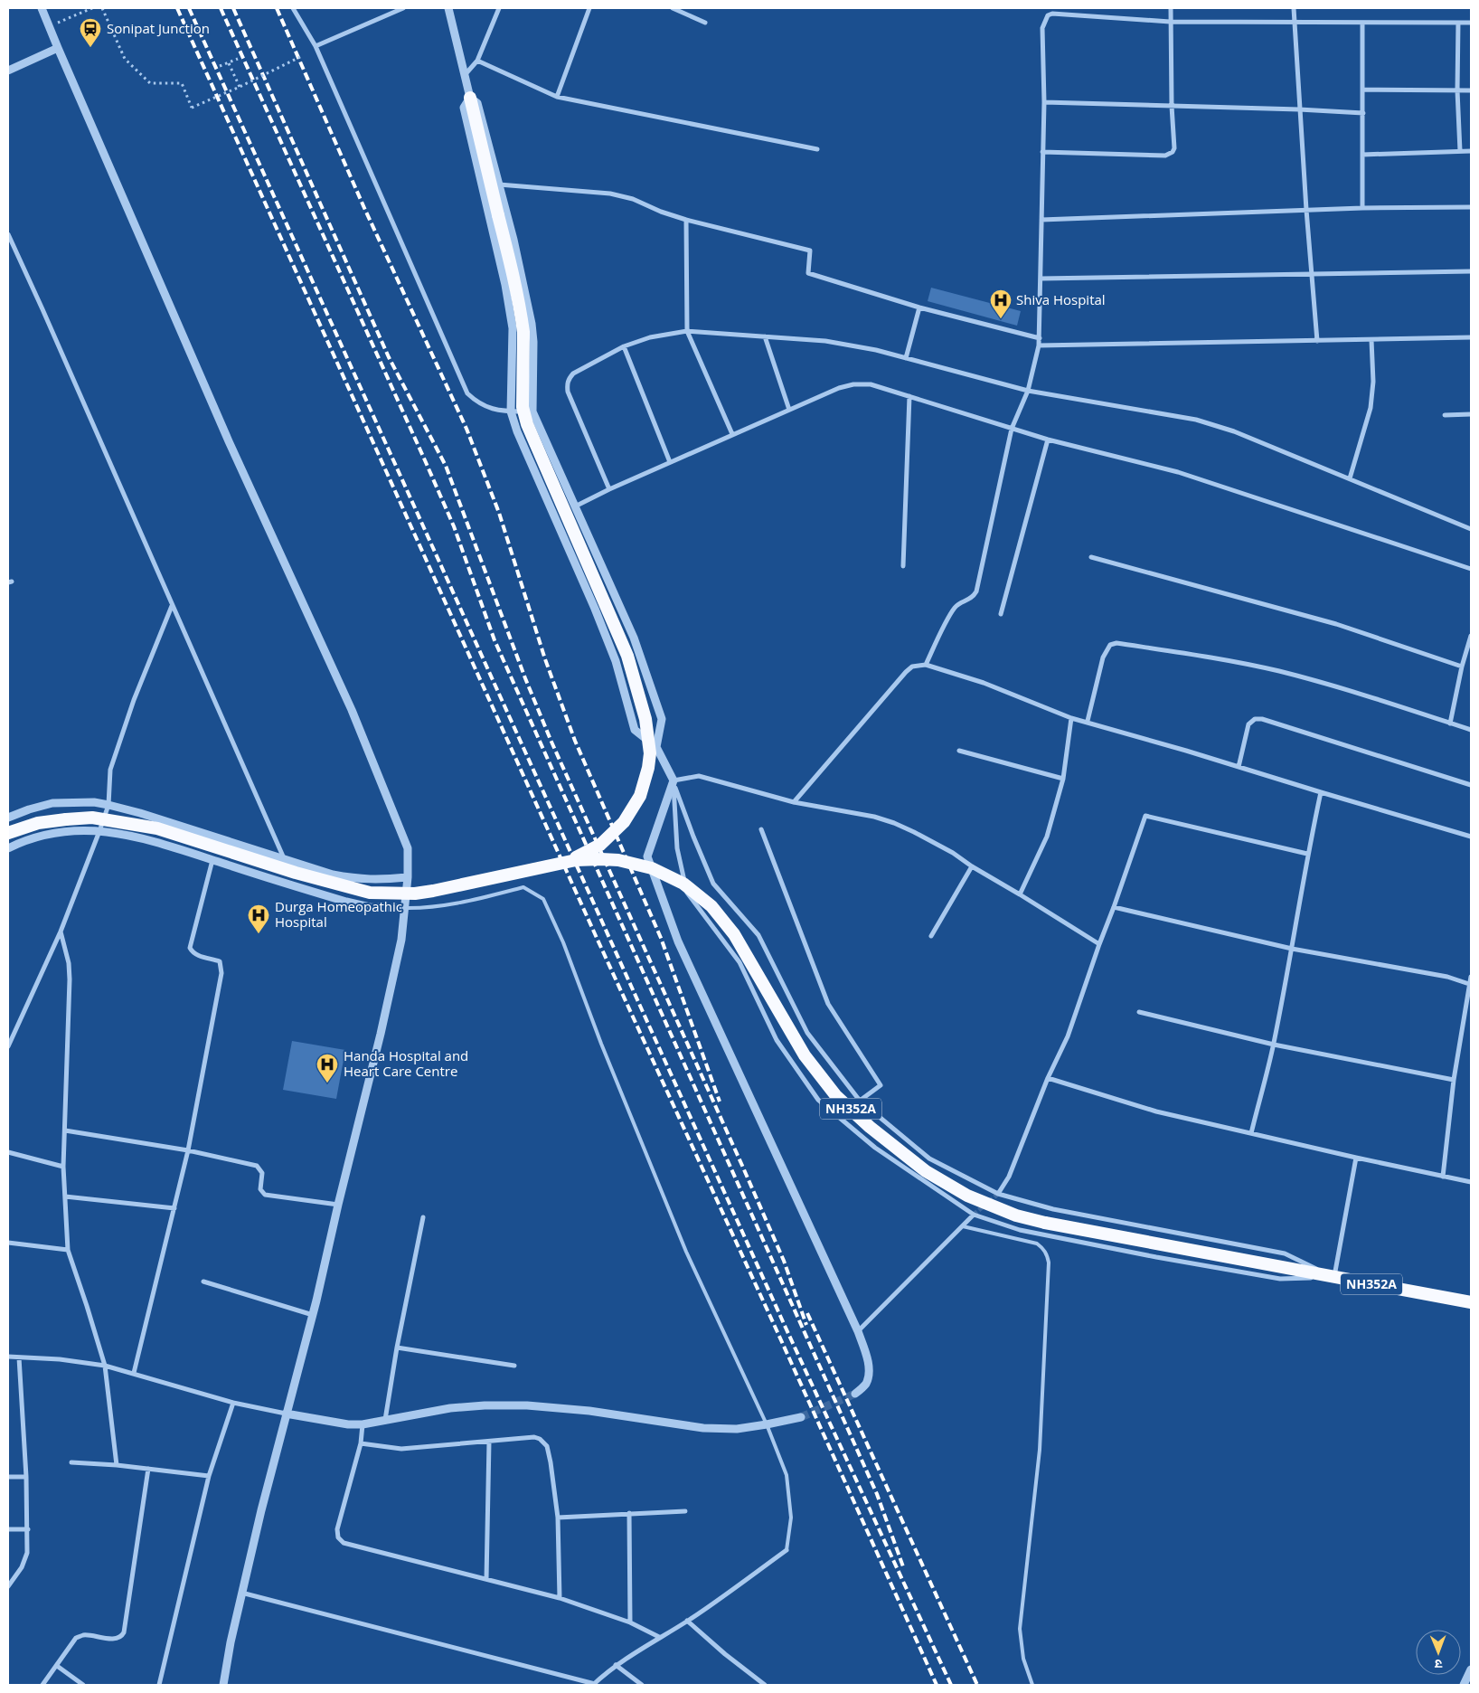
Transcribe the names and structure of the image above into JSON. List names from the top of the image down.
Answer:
{
  "streets": {
    "highway": ["NH352A"]
  },
  "places": {
    "station": ["Sonipat Junction"],
    "hospital": ["Shiva Hospital", "Durga Homeopathic Hospital", "Handa Hospital and Heart Care Centre"]
  },
  "north": "bottom"
}
